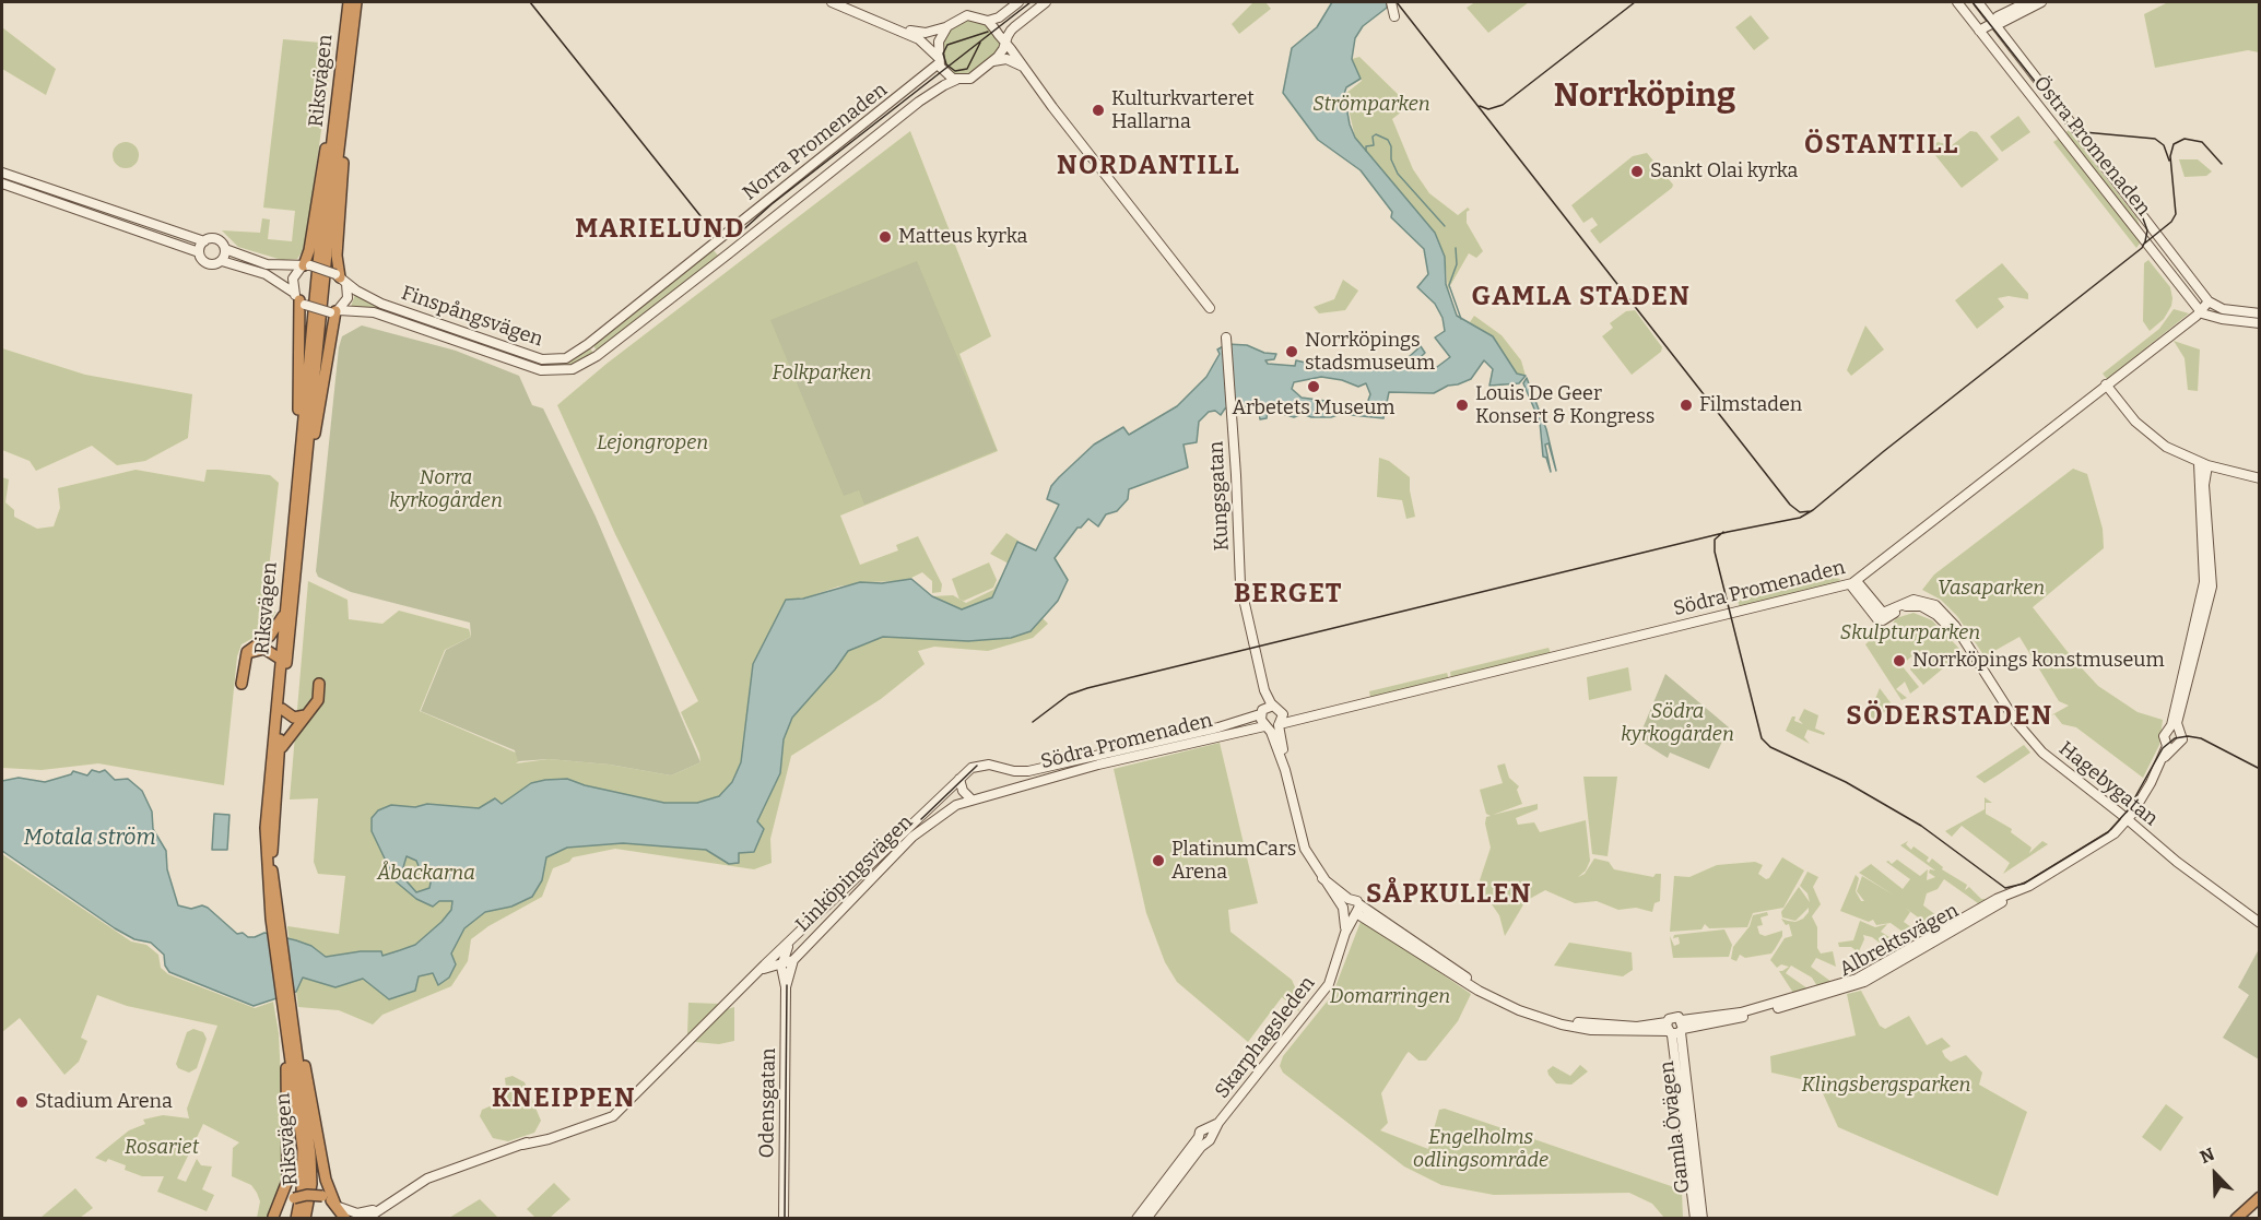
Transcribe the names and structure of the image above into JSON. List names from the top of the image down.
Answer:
{
  "streets": {
    "highway": ["Riksvägen"],
    "main road": [
      "Norra Promenaden",
      "Östra Promenaden",
      "Finspångsvägen",
      "Kungsgatan",
      "Södra Promenaden",
      "Hagebygatan",
      "Linköpingsvägen",
      "Albrektsvägen",
      "Skarphagsleden",
      "Odensgatan",
      "Gamla Övägen"
    ]
  },
  "crossings": [
    ["Norra Promenaden", "Finspångsvägen"],
    ["Östra Promenaden", "Södra Promenaden"],
    ["Kungsgatan", "Södra Promenaden"],
    ["Kungsgatan", "Albrektsvägen"],
    ["Södra Promenaden", "Hagebygatan"],
    ["Södra Promenaden", "Linköpingsvägen"],
    ["Södra Promenaden", "Albrektsvägen"],
    ["Hagebygatan", "Albrektsvägen"],
    ["Linköpingsvägen", "Odensgatan"],
    ["Albrektsvägen", "Skarphagsleden"],
    ["Albrektsvägen", "Gamla Övägen"]
  ],
  "districts": [
    "Norrköping",
    "ÖSTANTILL",
    "NORDANTILL",
    "MARIELUND",
    "GAMLA STADEN",
    "BERGET",
    "SÖDERSTADEN",
    "SÅPKULLEN",
    "KNEIPPEN"
  ],
  "water": ["Motala ström"],
  "parks": [
    "Strömparken",
    "Folkparken",
    "Lejongropen",
    "Norra kyrkogården",
    "Vasaparken",
    "Skulpturparken",
    "Södra kyrkogården",
    "Åbackarna",
    "Domarringen",
    "Klingsbergsparken",
    "Engelholms odlingsområde",
    "Rosariet"
  ],
  "places": [
    "Kulturkvarteret Hallarna",
    "Sankt Olai kyrka",
    "Matteus kyrka",
    "Norrköpings stadsmuseum",
    "Arbetets Museum",
    "Louis De Geer Konsert & Kongress",
    "Filmstaden",
    "Norrköpings konstmuseum",
    "PlatinumCars Arena",
    "Stadium Arena"
  ],
  "north": "top left"
}
